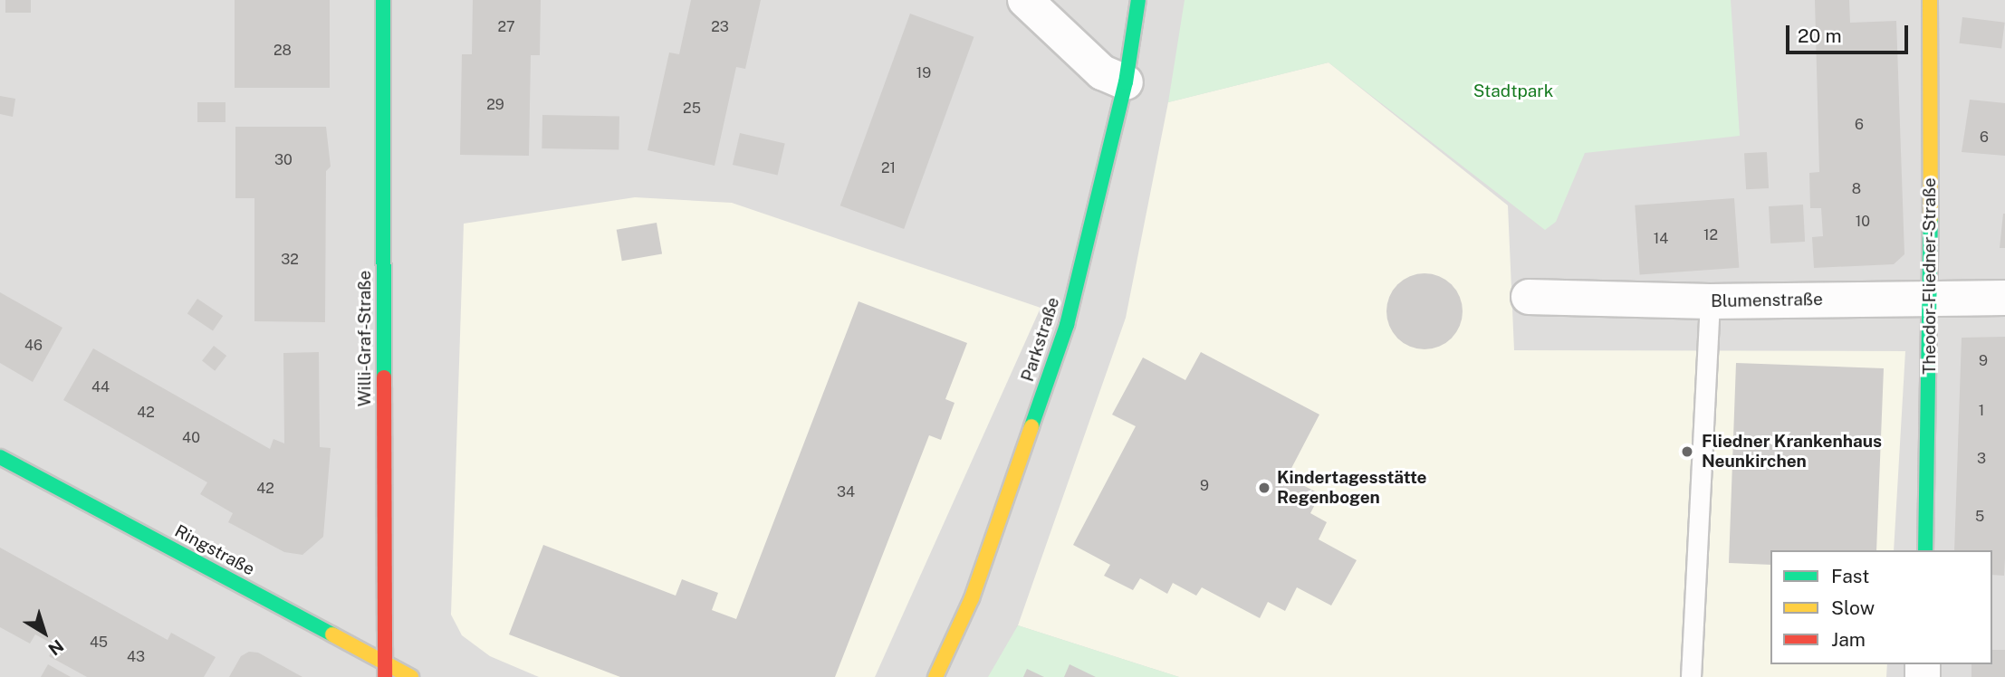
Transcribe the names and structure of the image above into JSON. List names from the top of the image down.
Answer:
{
  "streets": {
    "street": [
      "Theodor-Fliedner-Straße",
      "Blumenstraße",
      "Willi-Graf-Straße",
      "Parkstraße",
      "Ringstraße"
    ]
  },
  "crossings": [
    ["Theodor-Fliedner-Straße", "Blumenstraße"],
    ["Willi-Graf-Straße", "Ringstraße"]
  ],
  "parks": ["Stadtpark"],
  "places": ["Fliedner Krankenhaus Neunkirchen", "Kindertagesstätte Regenbogen"],
  "house_numbers": [
    "27",
    "23",
    "28",
    "19",
    "29",
    "25",
    "6",
    "6",
    "30",
    "21",
    "8",
    "10",
    "12",
    "14",
    "32",
    "46",
    "9",
    "44",
    "1",
    "42",
    "40",
    "3",
    "9",
    "42",
    "34",
    "5",
    "45",
    "43"
  ],
  "legend": ["Fast", "Slow", "Jam"],
  "scale_bar": "20 m",
  "north": "bottom right"
}
